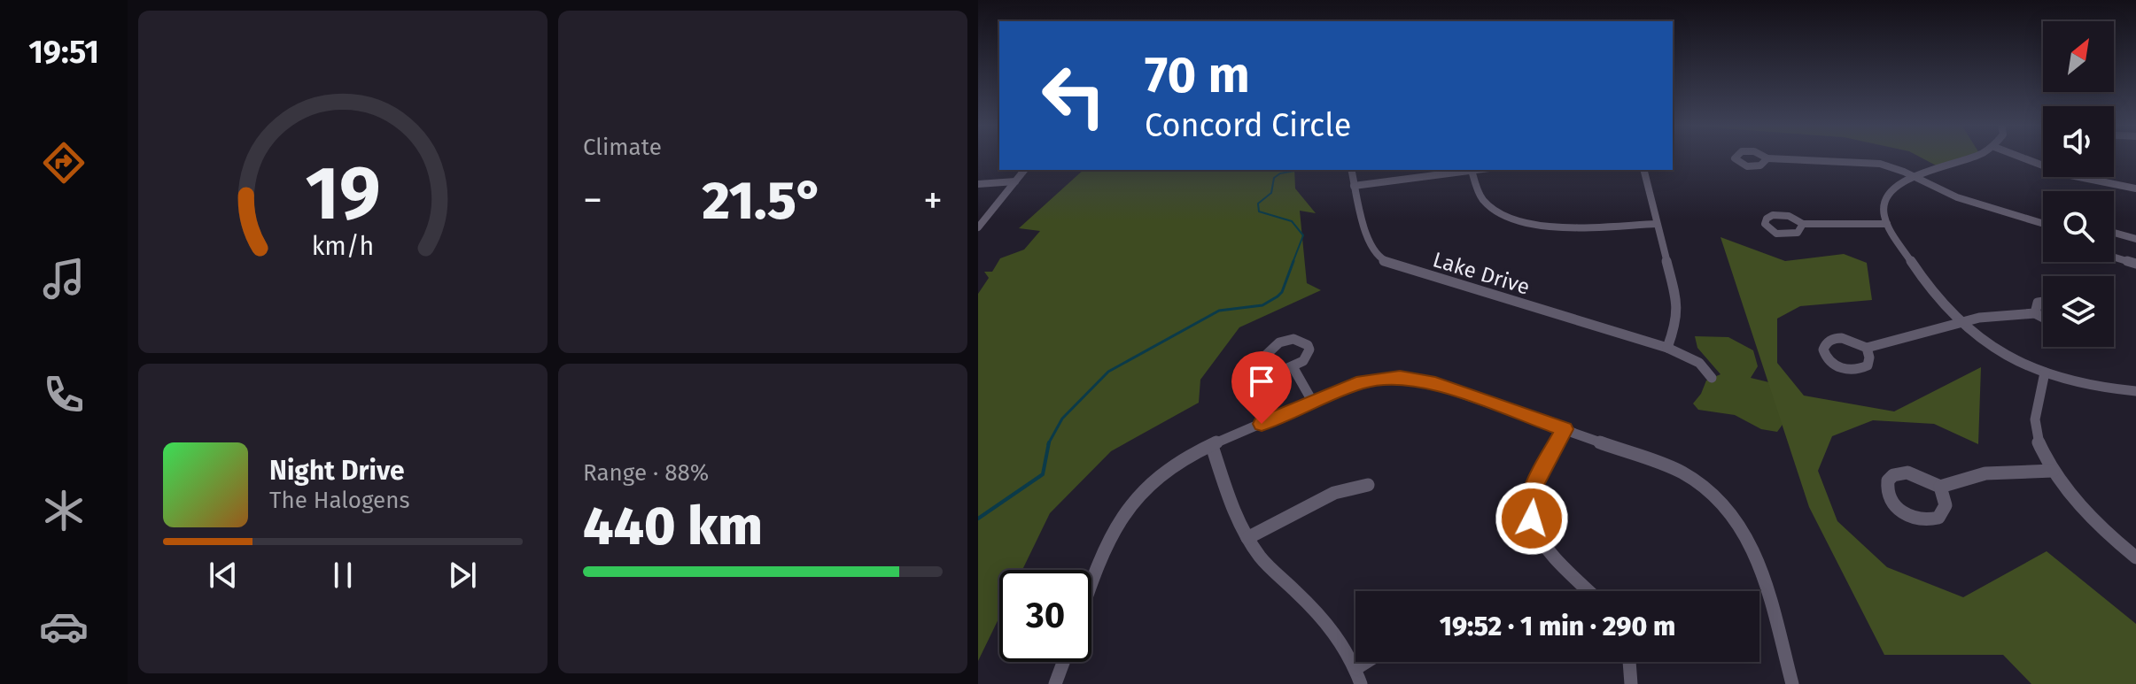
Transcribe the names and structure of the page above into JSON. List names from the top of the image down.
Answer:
{
  "streets": {
    "street": ["Lake Drive"]
  },
  "north": "top right",
  "page": {
    "tabs": "19:51",
    "tile": [
      "Climate",
      ["Range · 88%", "440 km"]
    ],
    "turn": ["70 m", "Concord Circle"],
    "heat": ["−", "21.5°", "+"],
    "song": ["Night Drive", "The Halogens"],
    "limit": "30",
    "trip": "19:52 · 1 min · 290 m",
    "gauge": ["19", "km/h"]
  }
}
